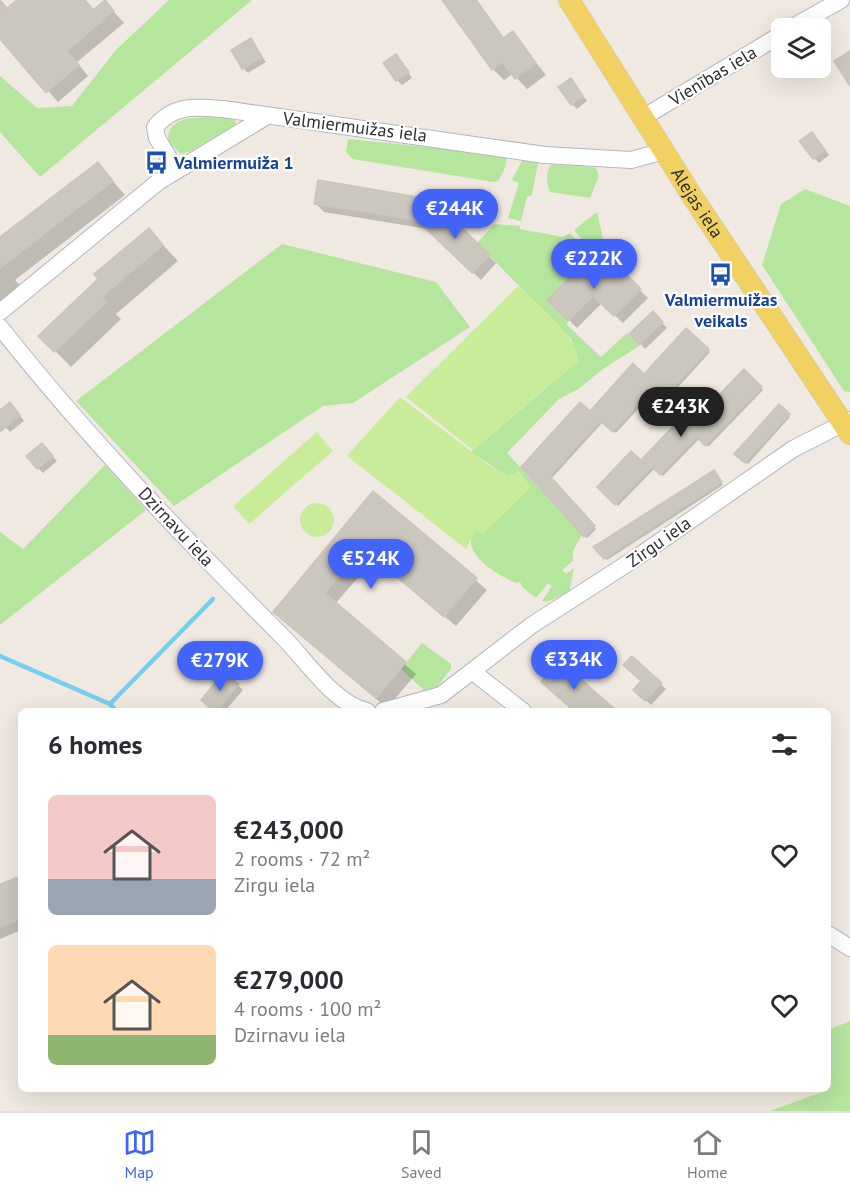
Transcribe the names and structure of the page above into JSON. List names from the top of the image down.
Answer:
{
  "streets": {
    "main road": ["Alejas iela"],
    "street": [
      "Vienības iela",
      "Valmiermuižas iela",
      "Dzirnavu iela",
      "Zirgu iela"
    ]
  },
  "crossings": [
    ["Vienības iela", "Alejas iela"],
    ["Valmiermuižas iela", "Alejas iela"],
    ["Alejas iela", "Zirgu iela"]
  ],
  "places": {
    "bus stop": ["Valmiermuiža 1", "Valmiermuižas veikals"]
  },
  "page": {
    "price": [
      "€244K",
      "€222K",
      "€243K",
      "€524K",
      "€334K",
      "€279K"
    ],
    "heading": "6 homes",
    "list": [
      {
        "name": "€243,000",
        "note": "2 rooms · 72 m² · Zirgu iela"
      },
      {
        "name": "€279,000",
        "note": "4 rooms · 100 m² · Dzirnavu iela"
      }
    ],
    "tabs": ["Map", "Saved", "Home"]
  }
}
